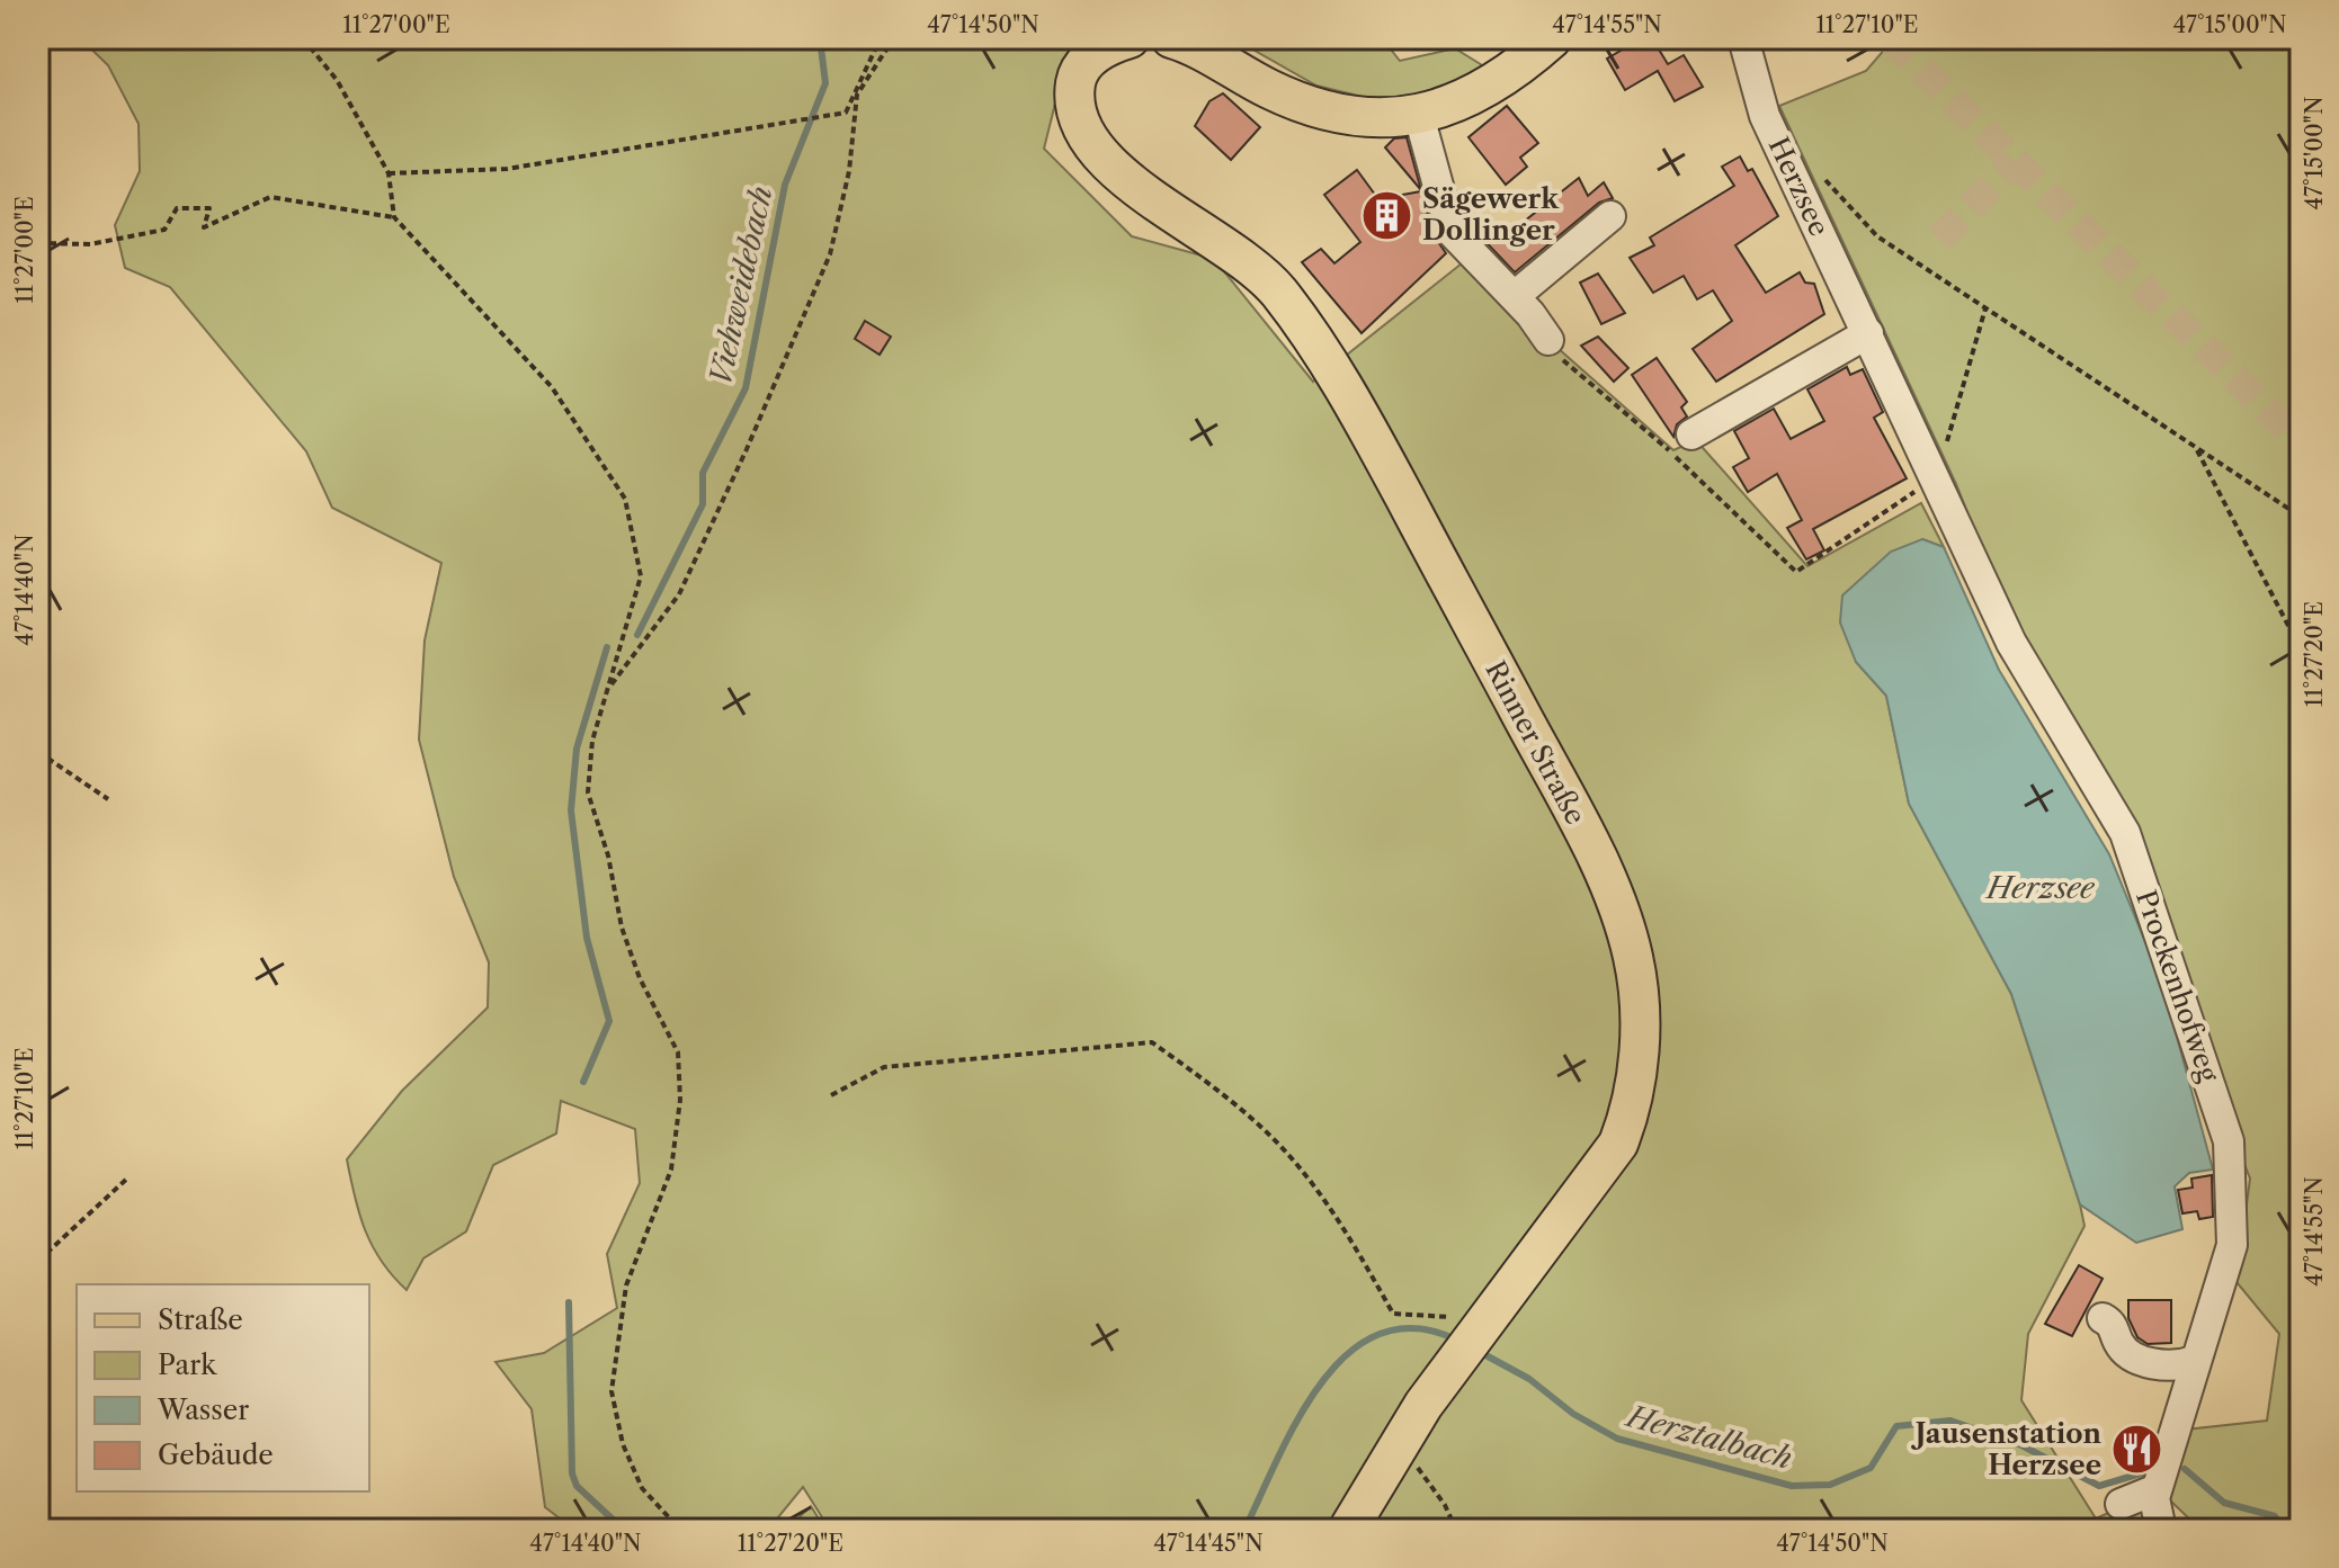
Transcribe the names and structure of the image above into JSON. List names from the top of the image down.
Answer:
{
  "streets": {
    "main road": ["Rinner Straße"],
    "street": ["Herzsee", "Prockenhofweg"]
  },
  "crossings": [
    ["Herzsee", "Prockenhofweg"]
  ],
  "water": ["Viehweidebach", "Herzsee", "Herztalbach"],
  "places": {
    "building": ["Sägewerk Dollinger"],
    "restaurant": ["Jausenstation Herzsee"]
  },
  "legend": [
    "Straße",
    "Park",
    "Wasser",
    "Gebäude"
  ],
  "coordinates": [
    "11°27'00\"E",
    "47°14'50\"N",
    "47°14'55\"N",
    "11°27'10\"E",
    "47°15'00\"N",
    "47°14'40\"N",
    "11°27'20\"E",
    "47°14'45\"N"
  ]
}
